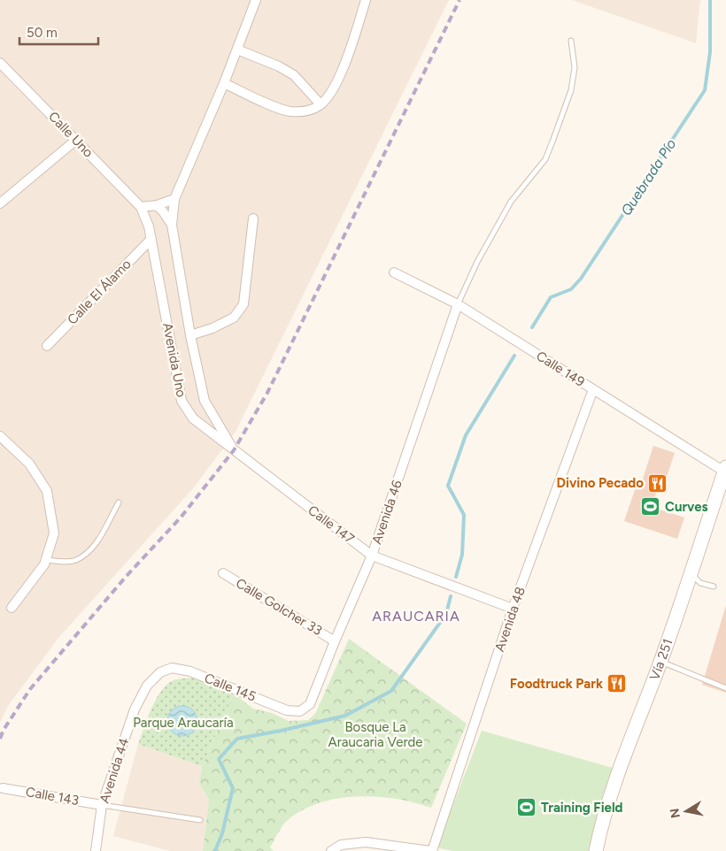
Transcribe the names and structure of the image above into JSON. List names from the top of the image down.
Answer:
{
  "streets": {
    "main road": ["Vía 251"],
    "street": [
      "Calle Uno",
      "Calle El Álamo",
      "Avenida Uno",
      "Calle 149",
      "Avenida 46",
      "Calle 147",
      "Calle Golcher 33",
      "Avenida 48",
      "Calle 145",
      "Avenida 44",
      "Calle 143"
    ]
  },
  "crossings": [
    ["Calle Uno", "Avenida Uno"],
    ["Calle El Álamo", "Avenida Uno"],
    ["Avenida Uno", "Calle 147"],
    ["Calle 149", "Avenida 46"],
    ["Calle 149", "Avenida 48"],
    ["Calle 149", "Vía 251"],
    ["Avenida 46", "Calle 147"],
    ["Avenida 46", "Calle Golcher 33"],
    ["Avenida 46", "Calle 145"],
    ["Calle 147", "Avenida 48"],
    ["Calle 145", "Avenida 44"],
    ["Avenida 44", "Calle 143"]
  ],
  "districts": ["ARAUCARIA"],
  "water": ["Quebrada Pío"],
  "parks": ["Parque Araucaría", "Bosque La Araucaria Verde"],
  "places": {
    "restaurant": ["Divino Pecado", "Foodtruck Park"],
    "sports": ["Curves", "Training Field"]
  },
  "scale_bar": "50 m",
  "north": "left"
}
